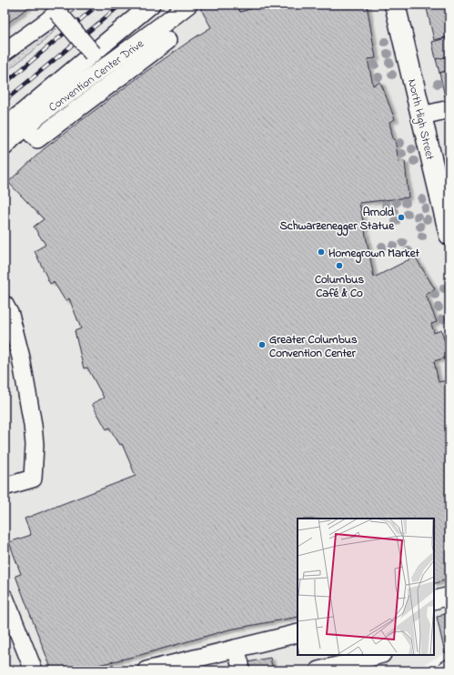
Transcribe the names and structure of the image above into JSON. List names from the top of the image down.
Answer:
{
  "streets": {
    "main road": ["North High Street"],
    "street": ["Convention Center Drive"]
  },
  "places": [
    "Arnold Schwarzenegger Statue",
    "Homegrown Market",
    "Columbus Café & Co",
    "Greater Columbus Convention Center"
  ]
}
